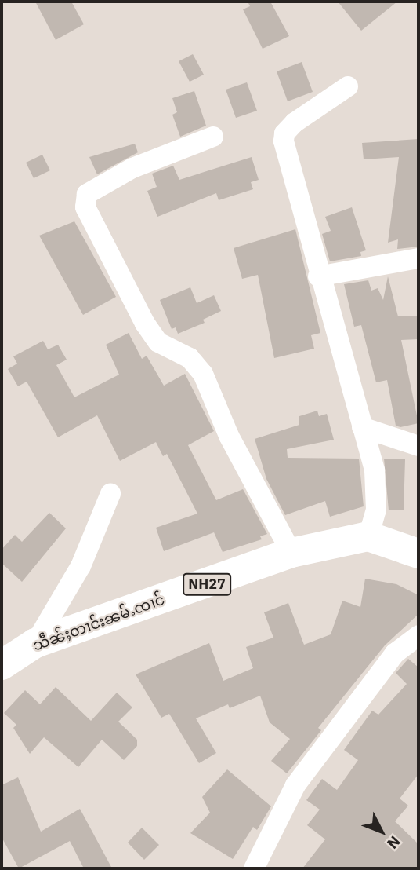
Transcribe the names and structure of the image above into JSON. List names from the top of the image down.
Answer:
{
  "streets": {
    "highway": ["NH27", "သဵၼ်ႈတၢင်းၼမ်ႉၸၢင်"]
  },
  "north": "bottom right"
}
